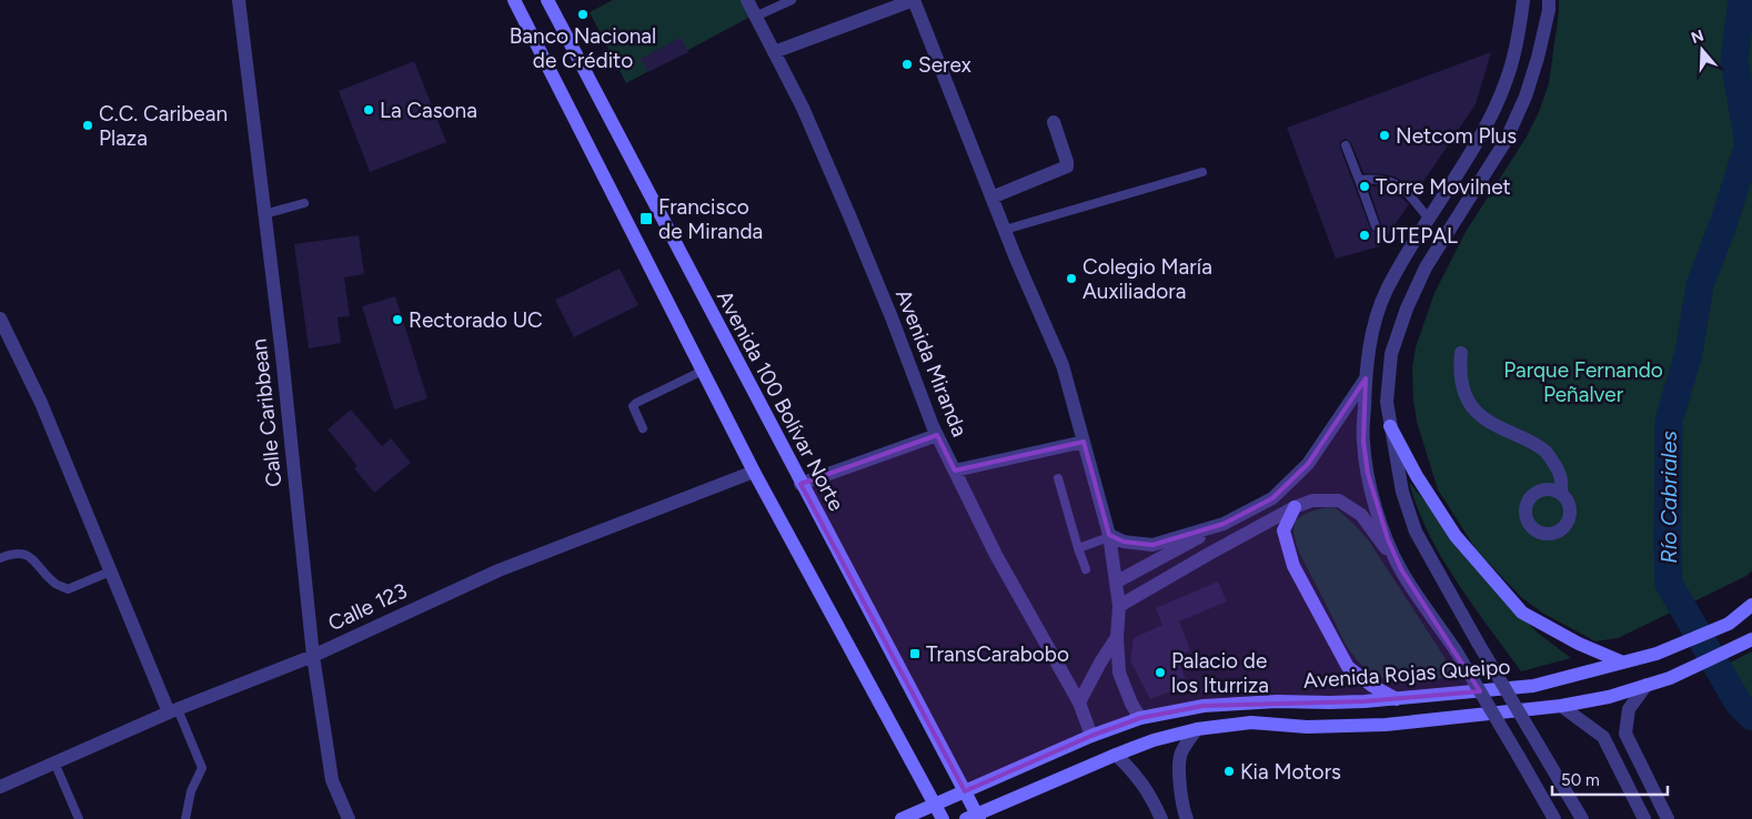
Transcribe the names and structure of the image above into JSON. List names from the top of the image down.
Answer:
{
  "streets": {
    "street": [
      "Avenida Miranda",
      "Avenida 100 Bolívar Norte",
      "Calle Caribbean",
      "Calle 123",
      "Avenida Rojas Queipo"
    ]
  },
  "crossings": [
    ["Avenida Miranda", "Avenida Rojas Queipo"],
    ["Avenida 100 Bolívar Norte", "Avenida Rojas Queipo"],
    ["Calle Caribbean", "Calle 123"]
  ],
  "water": ["Río Cabriales"],
  "parks": ["Parque Fernando Peñalver"],
  "places": {
    "other": [
      "Banco Nacional de Crédito",
      "Serex",
      "La Casona",
      "C.C. Caribean Plaza",
      "Netcom Plus",
      "Torre Movilnet",
      "IUTEPAL",
      "Colegio María Auxiliadora",
      "Rectorado UC",
      "Palacio de los Iturriza",
      "Kia Motors"
    ],
    "transit": ["Francisco de Miranda", "TransCarabobo"]
  },
  "scale_bar": "50 m",
  "north": "top"
}
